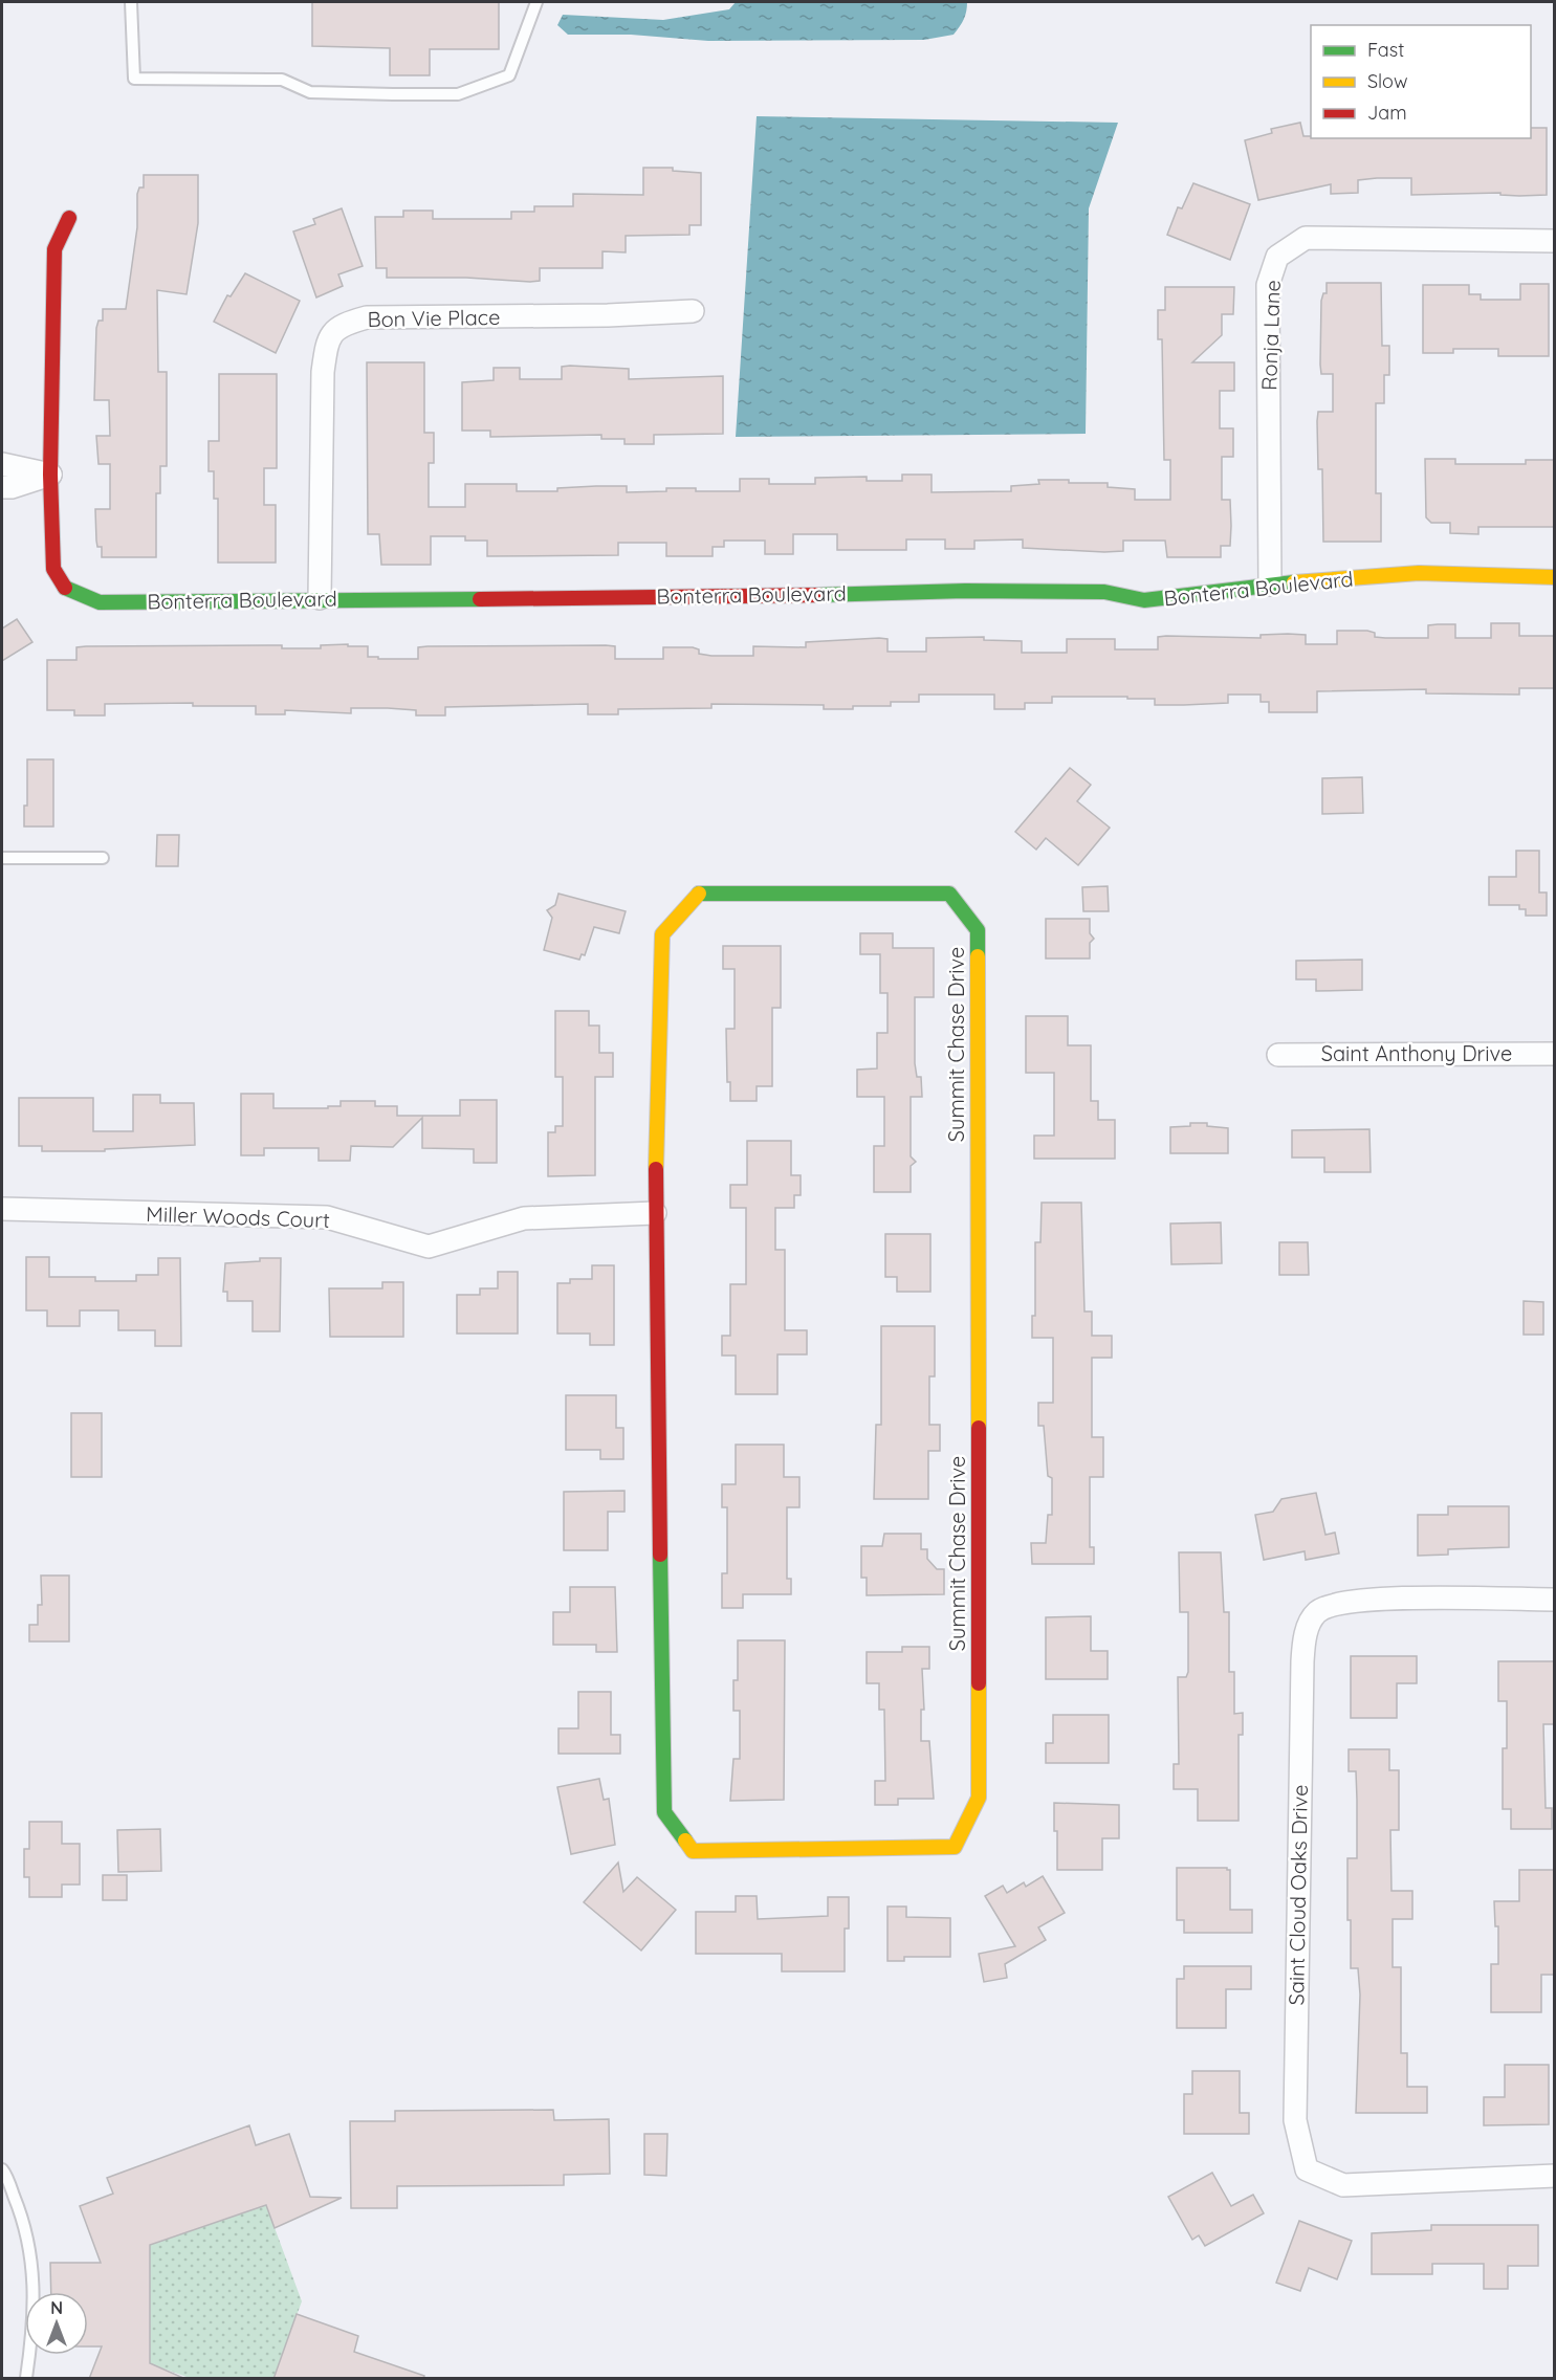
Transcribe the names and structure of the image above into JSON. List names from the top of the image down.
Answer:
{
  "streets": {
    "street": [
      "Bon Vie Place",
      "Ronja Lane",
      "Bonterra Boulevard",
      "Summit Chase Drive",
      "Saint Anthony Drive",
      "Miller Woods Court",
      "Saint Cloud Oaks Drive"
    ]
  },
  "crossings": [
    ["Bon Vie Place", "Bonterra Boulevard"],
    ["Ronja Lane", "Bonterra Boulevard"],
    ["Summit Chase Drive", "Miller Woods Court"]
  ],
  "legend": ["Fast", "Slow", "Jam"],
  "north": "top"
}
